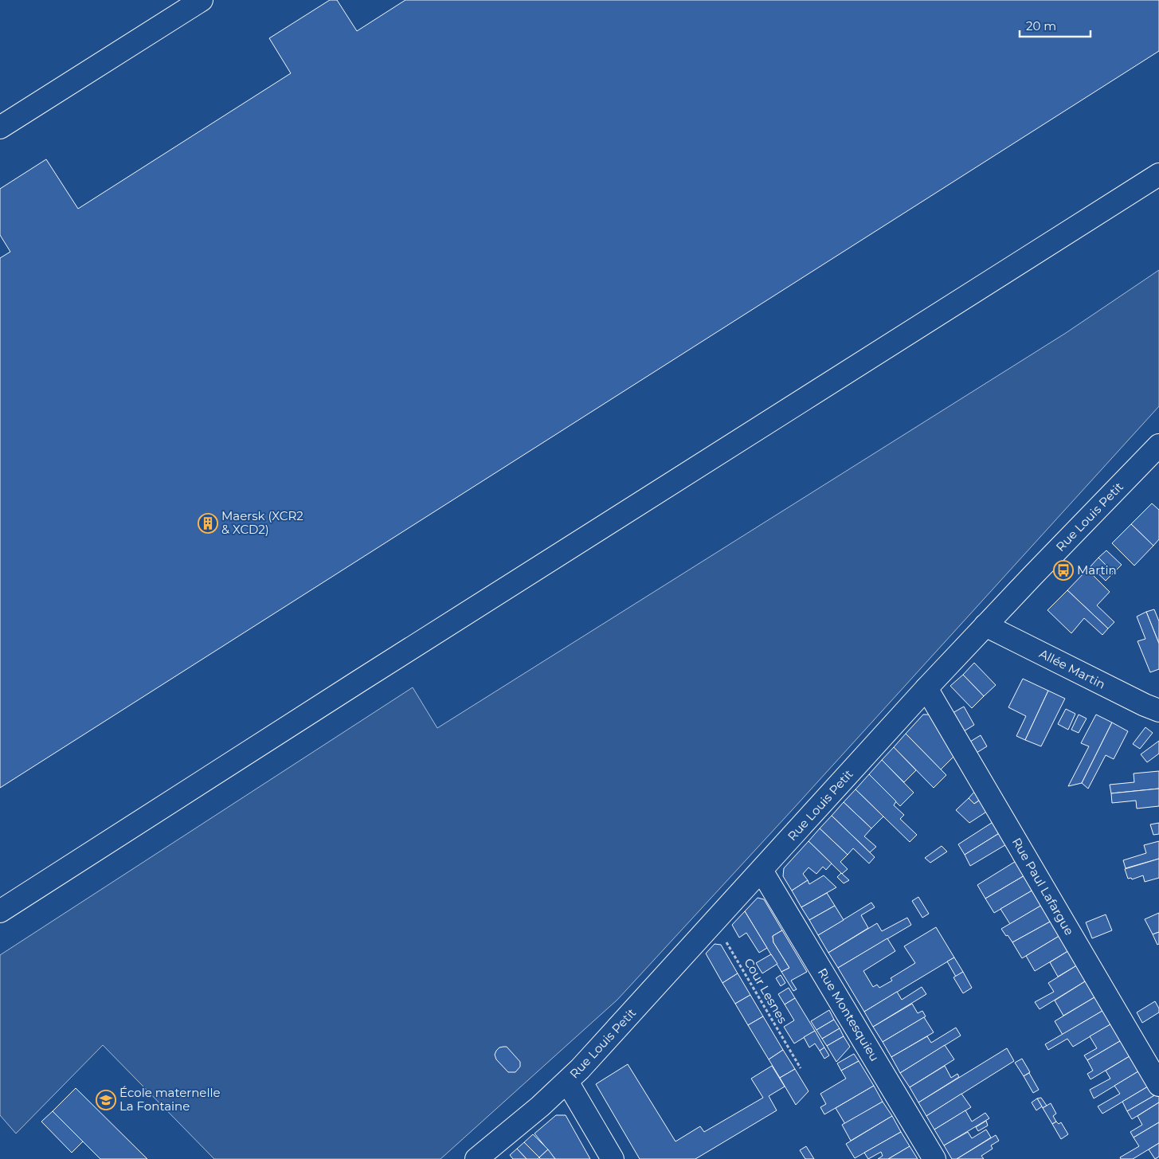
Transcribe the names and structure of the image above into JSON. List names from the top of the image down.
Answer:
{
  "streets": {
    "street": [
      "Rue Louis Petit",
      "Allée Martin",
      "Rue Paul Lafargue",
      "Rue Montesquieu"
    ],
    "path": ["Cour Lesnes"]
  },
  "crossings": [
    ["Rue Louis Petit", "Allée Martin"],
    ["Rue Louis Petit", "Rue Paul Lafargue"],
    ["Rue Louis Petit", "Cour Lesnes"],
    ["Rue Louis Petit", "Rue Montesquieu"]
  ],
  "places": {
    "building": ["Maersk (XCR2 & XCD2)"],
    "bus stop": ["Martin"],
    "school or university": ["École maternelle La Fontaine"]
  },
  "scale_bar": "20 m"
}
